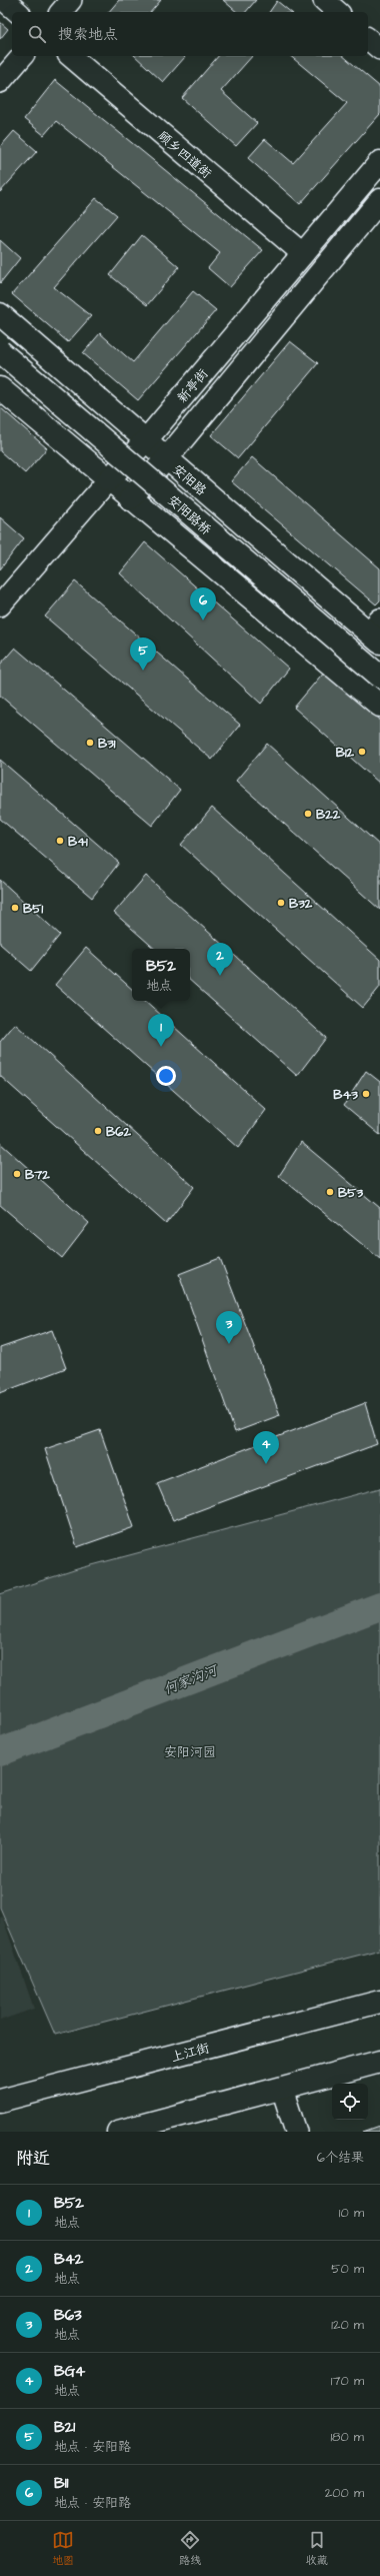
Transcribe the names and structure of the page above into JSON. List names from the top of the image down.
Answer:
{
  "streets": {
    "main road": [
      "新亭街",
      "安阳路",
      "安阳路桥",
      "上江街"
    ],
    "street": ["顾乡四道街"]
  },
  "crossings": [
    ["顾乡四道街", "新亭街"],
    ["新亭街", "安阳路"]
  ],
  "water": ["何家沟河"],
  "parks": ["安阳河园"],
  "places": [
    "B31",
    "B12",
    "B22",
    "B41",
    "B32",
    "B51",
    "B43",
    "B62",
    "B72",
    "B53"
  ],
  "page": {
    "search": "搜索地点",
    "pins": [
      "6",
      "5",
      "2",
      "1",
      "3",
      "4"
    ],
    "popup": ["B52", "地点"],
    "heading": ["附近", "6个结果"],
    "list": [
      {
        "mark": "1",
        "name": "B52",
        "note": "地点",
        "value": "10 m"
      },
      {
        "mark": "2",
        "name": "B42",
        "note": "地点",
        "value": "50 m"
      },
      {
        "mark": "3",
        "name": "B63",
        "note": "地点",
        "value": "120 m"
      },
      {
        "mark": "4",
        "name": "BG4",
        "note": "地点",
        "value": "170 m"
      },
      {
        "mark": "5",
        "name": "B21",
        "note": "地点 · 安阳路",
        "value": "180 m"
      },
      {
        "mark": "6",
        "name": "B11",
        "note": "地点 · 安阳路",
        "value": "200 m"
      }
    ],
    "nav": ["地图", "路线", "收藏"]
  }
}
